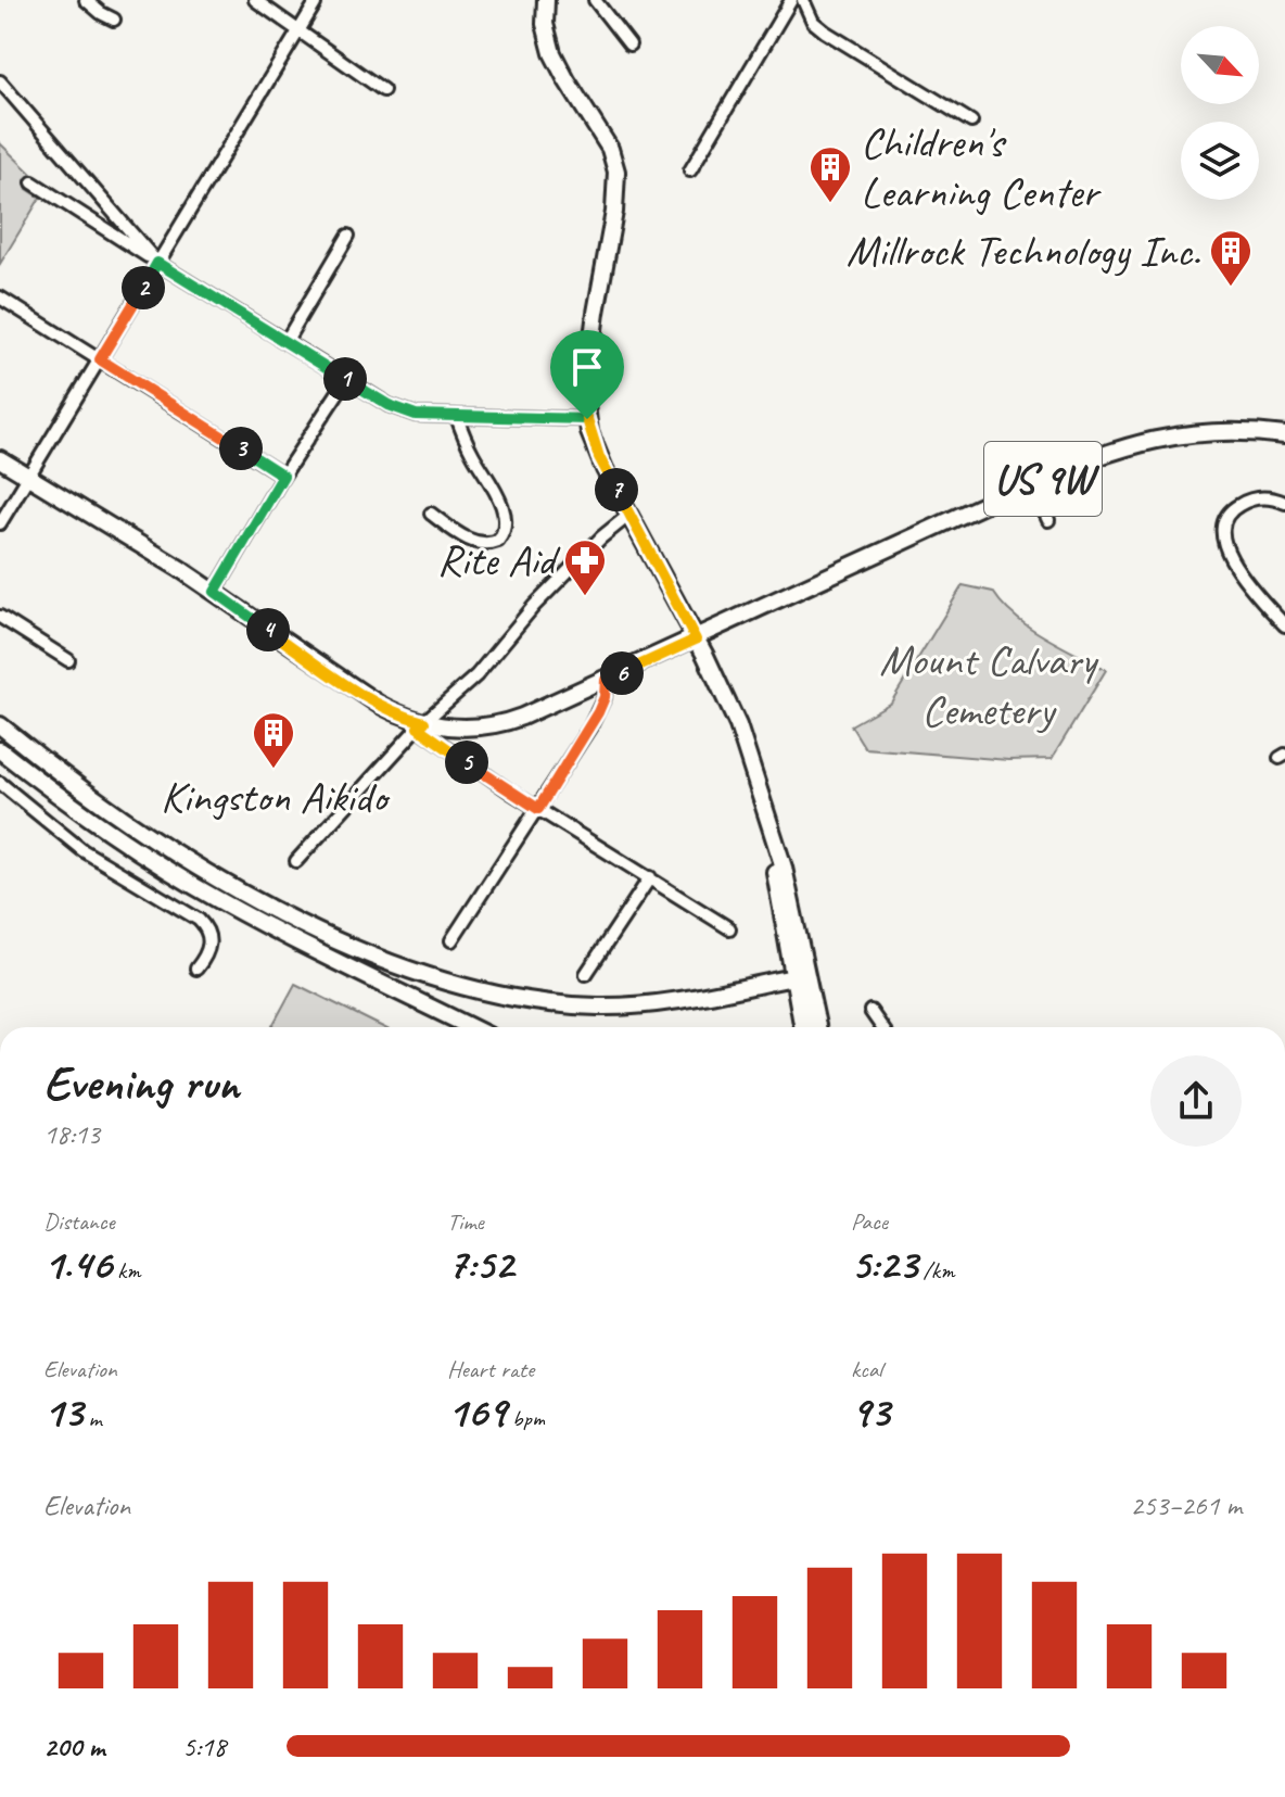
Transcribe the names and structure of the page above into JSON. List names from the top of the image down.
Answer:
{
  "streets": {
    "main road": ["US 9W"]
  },
  "parks": ["Mount Calvary Cemetery"],
  "places": {
    "building": ["Children's Learning Center", "Millrock Technology Inc.", "Kingston Aikido"],
    "pharmacy": ["Rite Aid"]
  },
  "north": "bottom right",
  "page": {
    "pins": [
      "2",
      "1",
      "3",
      "7",
      "4",
      "6",
      "5"
    ],
    "heading": ["Evening run", "18:13"],
    "stats": [
      ["Distance", "1.46 km"],
      ["Time", "7:52"],
      ["Pace", "5:23 /km"],
      ["Elevation", "13 m"],
      ["Heart rate", "169 bpm"],
      ["kcal", "93"]
    ],
    "chart": ["Elevation", "253–261 m"],
    "list": [
      {
        "name": "200 m",
        "note": "5:18"
      }
    ]
  }
}
